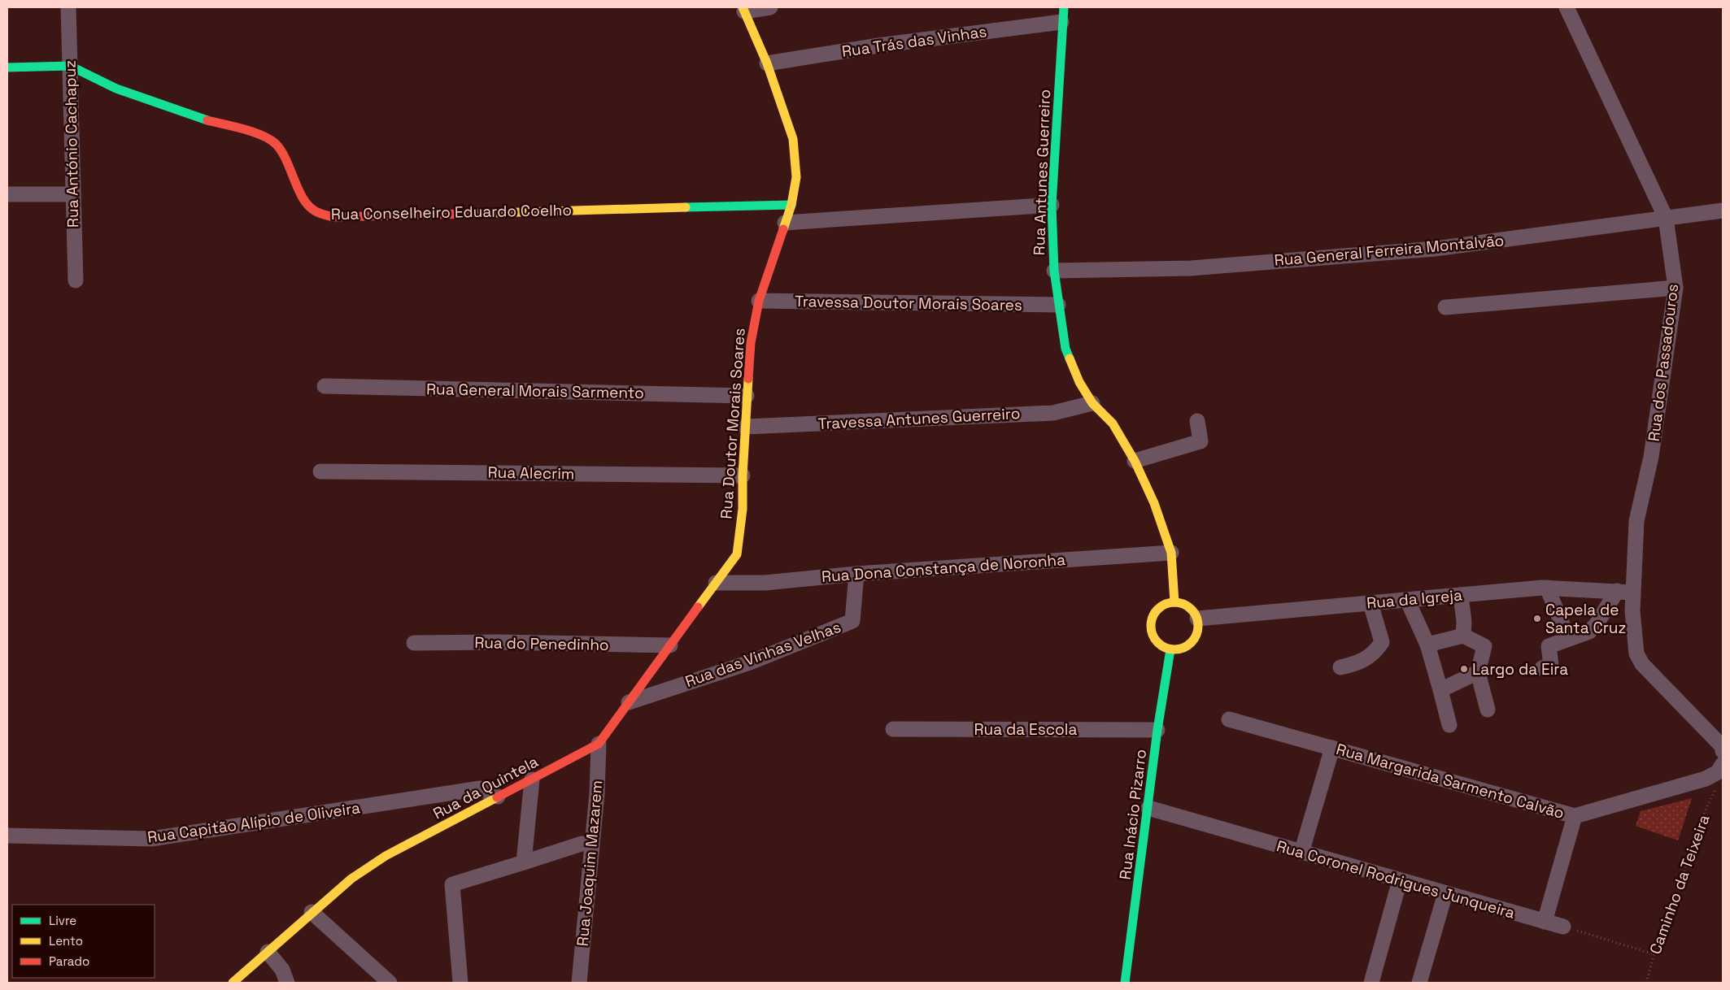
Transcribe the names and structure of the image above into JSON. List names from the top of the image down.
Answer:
{
  "streets": {
    "street": [
      "Rua Trás das Vinhas",
      "Rua António Cachapuz",
      "Rua Antunes Guerreiro",
      "Rua Conselheiro Eduardo Coelho",
      "Rua General Ferreira Montalvão",
      "Travessa Doutor Morais Soares",
      "Rua dos Passadouros",
      "Rua General Morais Sarmento",
      "Travessa Antunes Guerreiro",
      "Rua Doutor Morais Soares",
      "Rua Alecrim",
      "Rua Dona Constança de Noronha",
      "Rua da Igreja",
      "Rua do Penedinho",
      "Rua das Vinhas Velhas",
      "Rua da Escola",
      "Rua Margarida Sarmento Calvão",
      "Rua da Quintela",
      "Rua Inácio Pizarro",
      "Rua Capitão Alípio de Oliveira",
      "Rua Joaquim Mazarem",
      "Rua Coronel Rodrigues Junqueira"
    ],
    "path": ["Caminho da Teixeira"]
  },
  "crossings": [
    ["Rua Trás das Vinhas", "Rua Antunes Guerreiro"],
    ["Rua Trás das Vinhas", "Rua Doutor Morais Soares"],
    ["Rua António Cachapuz", "Rua Conselheiro Eduardo Coelho"],
    ["Rua Antunes Guerreiro", "Rua General Ferreira Montalvão"],
    ["Rua Antunes Guerreiro", "Travessa Doutor Morais Soares"],
    ["Rua Antunes Guerreiro", "Travessa Antunes Guerreiro"],
    ["Rua Antunes Guerreiro", "Rua Dona Constança de Noronha"],
    ["Rua Antunes Guerreiro", "Rua da Igreja"],
    ["Rua Antunes Guerreiro", "Rua Inácio Pizarro"],
    ["Rua Conselheiro Eduardo Coelho", "Rua Doutor Morais Soares"],
    ["Rua General Ferreira Montalvão", "Rua dos Passadouros"],
    ["Travessa Doutor Morais Soares", "Rua Doutor Morais Soares"],
    ["Rua dos Passadouros", "Rua da Igreja"],
    ["Rua General Morais Sarmento", "Rua Doutor Morais Soares"],
    ["Travessa Antunes Guerreiro", "Rua Doutor Morais Soares"],
    ["Rua Doutor Morais Soares", "Rua Alecrim"],
    ["Rua Doutor Morais Soares", "Rua Dona Constança de Noronha"],
    ["Rua Doutor Morais Soares", "Rua da Quintela"],
    ["Rua Dona Constança de Noronha", "Rua das Vinhas Velhas"],
    ["Rua Dona Constança de Noronha", "Rua da Quintela"],
    ["Rua da Igreja", "Rua Inácio Pizarro"],
    ["Rua do Penedinho", "Rua da Quintela"],
    ["Rua das Vinhas Velhas", "Rua da Quintela"],
    ["Rua da Escola", "Rua Inácio Pizarro"],
    ["Rua Margarida Sarmento Calvão", "Caminho da Teixeira"],
    ["Rua da Quintela", "Rua Capitão Alípio de Oliveira"],
    ["Rua da Quintela", "Rua Joaquim Mazarem"],
    ["Rua Inácio Pizarro", "Rua Coronel Rodrigues Junqueira"]
  ],
  "places": ["Capela de Santa Cruz", "Largo da Eira"],
  "legend": ["Livre", "Lento", "Parado"]
}
